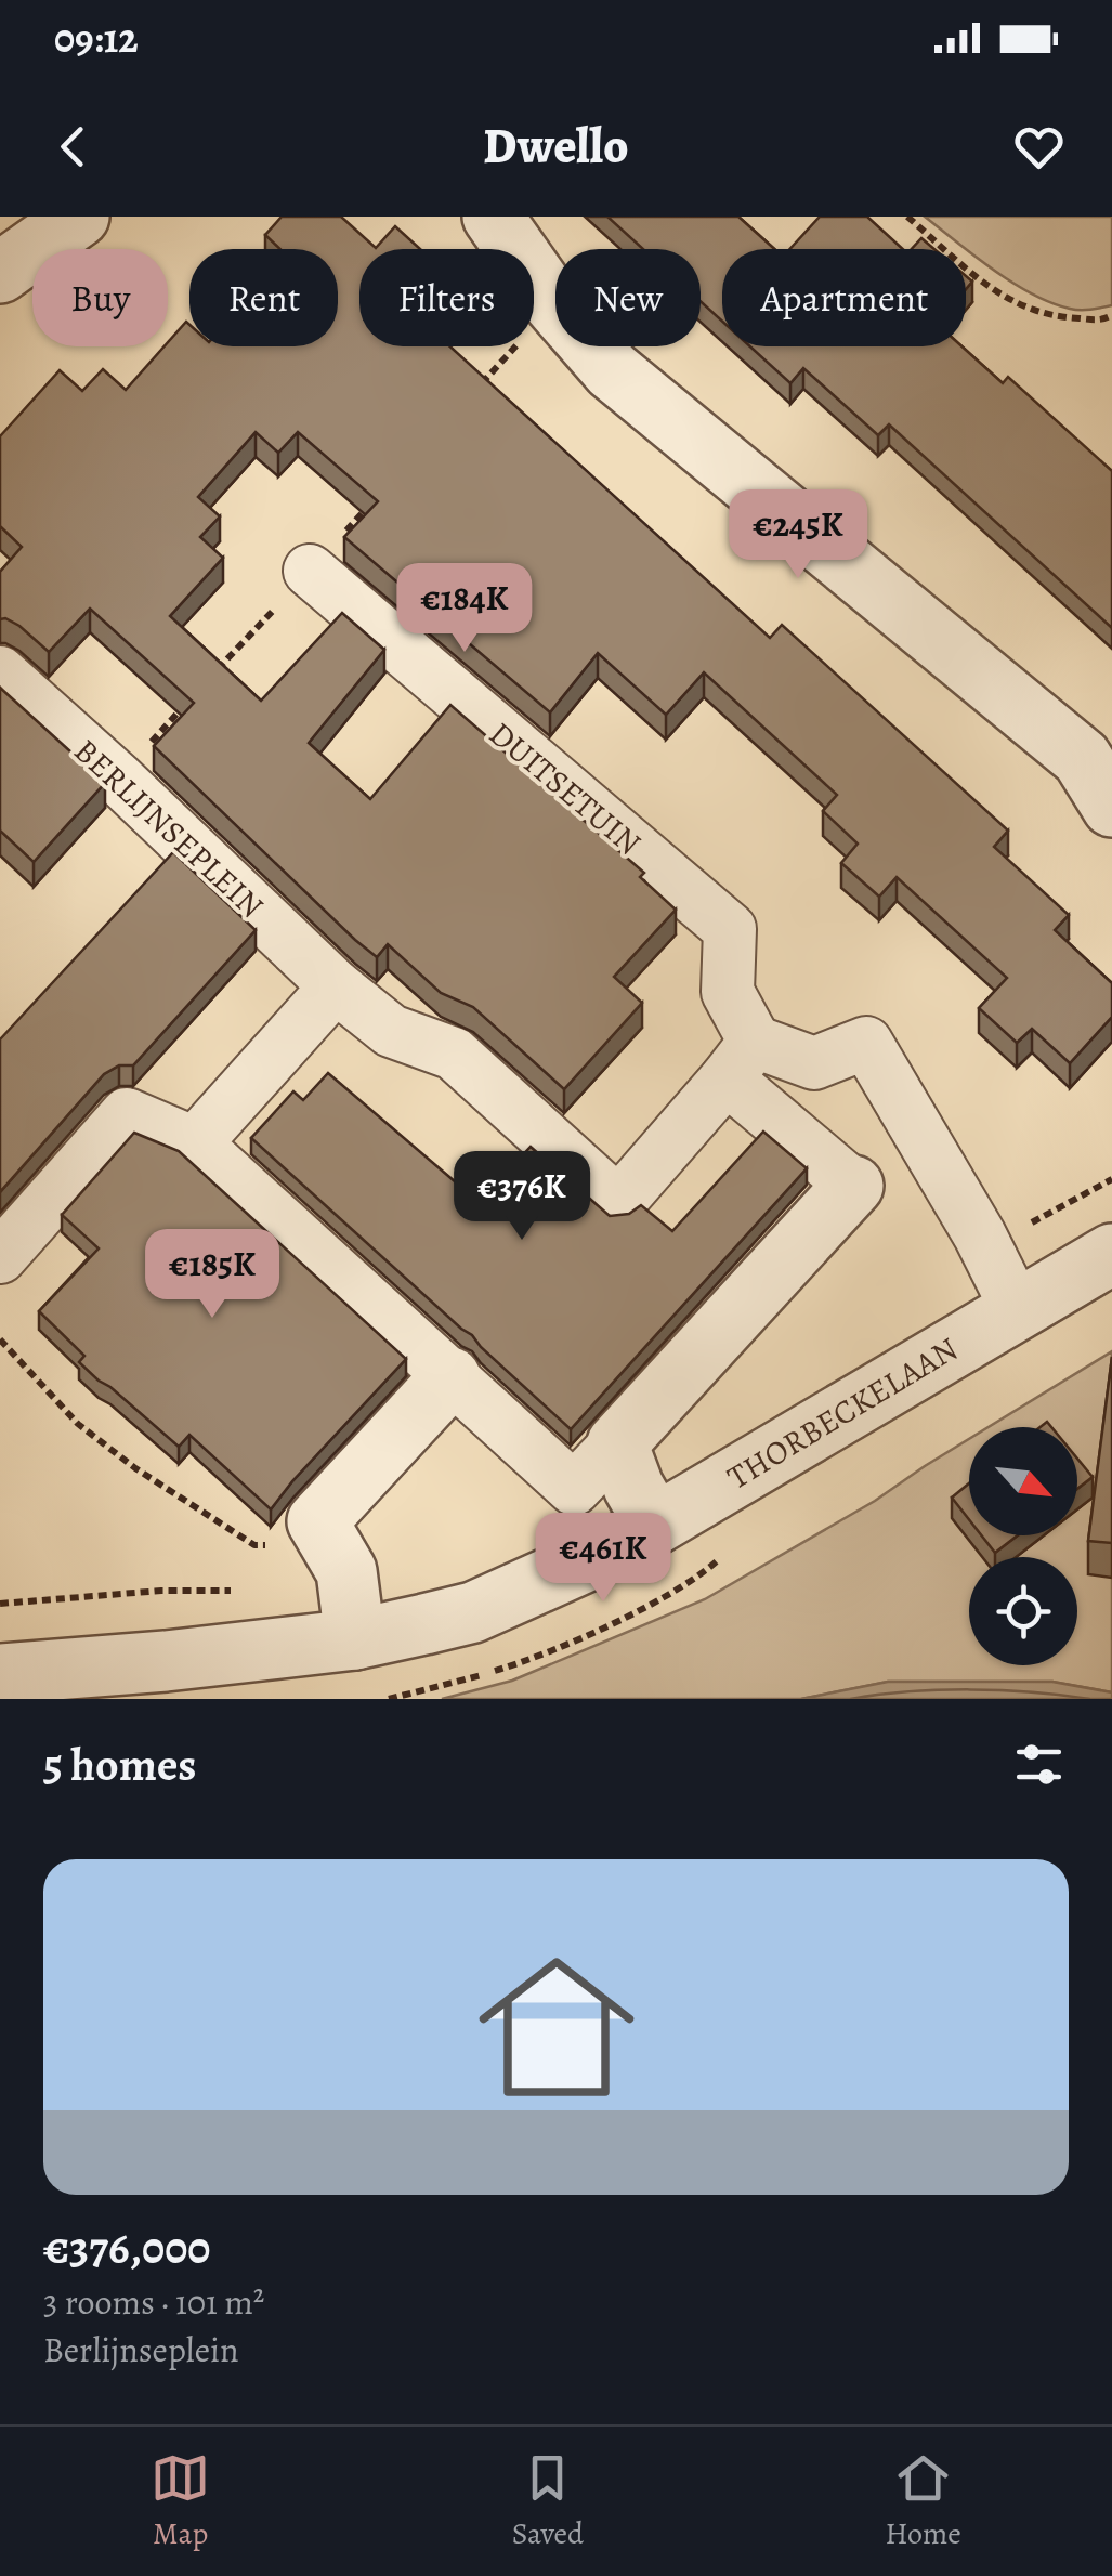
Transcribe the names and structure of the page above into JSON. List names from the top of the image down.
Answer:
{
  "streets": {
    "street": ["DUITSETUIN", "BERLIJNSEPLEIN", "THORBECKELAAN"]
  },
  "crossings": [
    ["DUITSETUIN", "BERLIJNSEPLEIN"]
  ],
  "north": "bottom right",
  "page": {
    "status": "09:12",
    "header": "Dwello",
    "chip": [
      "Buy",
      "Rent",
      "Filters",
      "New",
      "Apartment"
    ],
    "price": [
      "€245K",
      "€184K",
      "€376K",
      "€185K",
      "€461K"
    ],
    "heading": "5 homes",
    "list": [
      {
        "name": "€376,000",
        "note": "3 rooms · 101 m² · Berlijnseplein"
      }
    ],
    "tabs": ["Map", "Saved", "Home"]
  }
}
